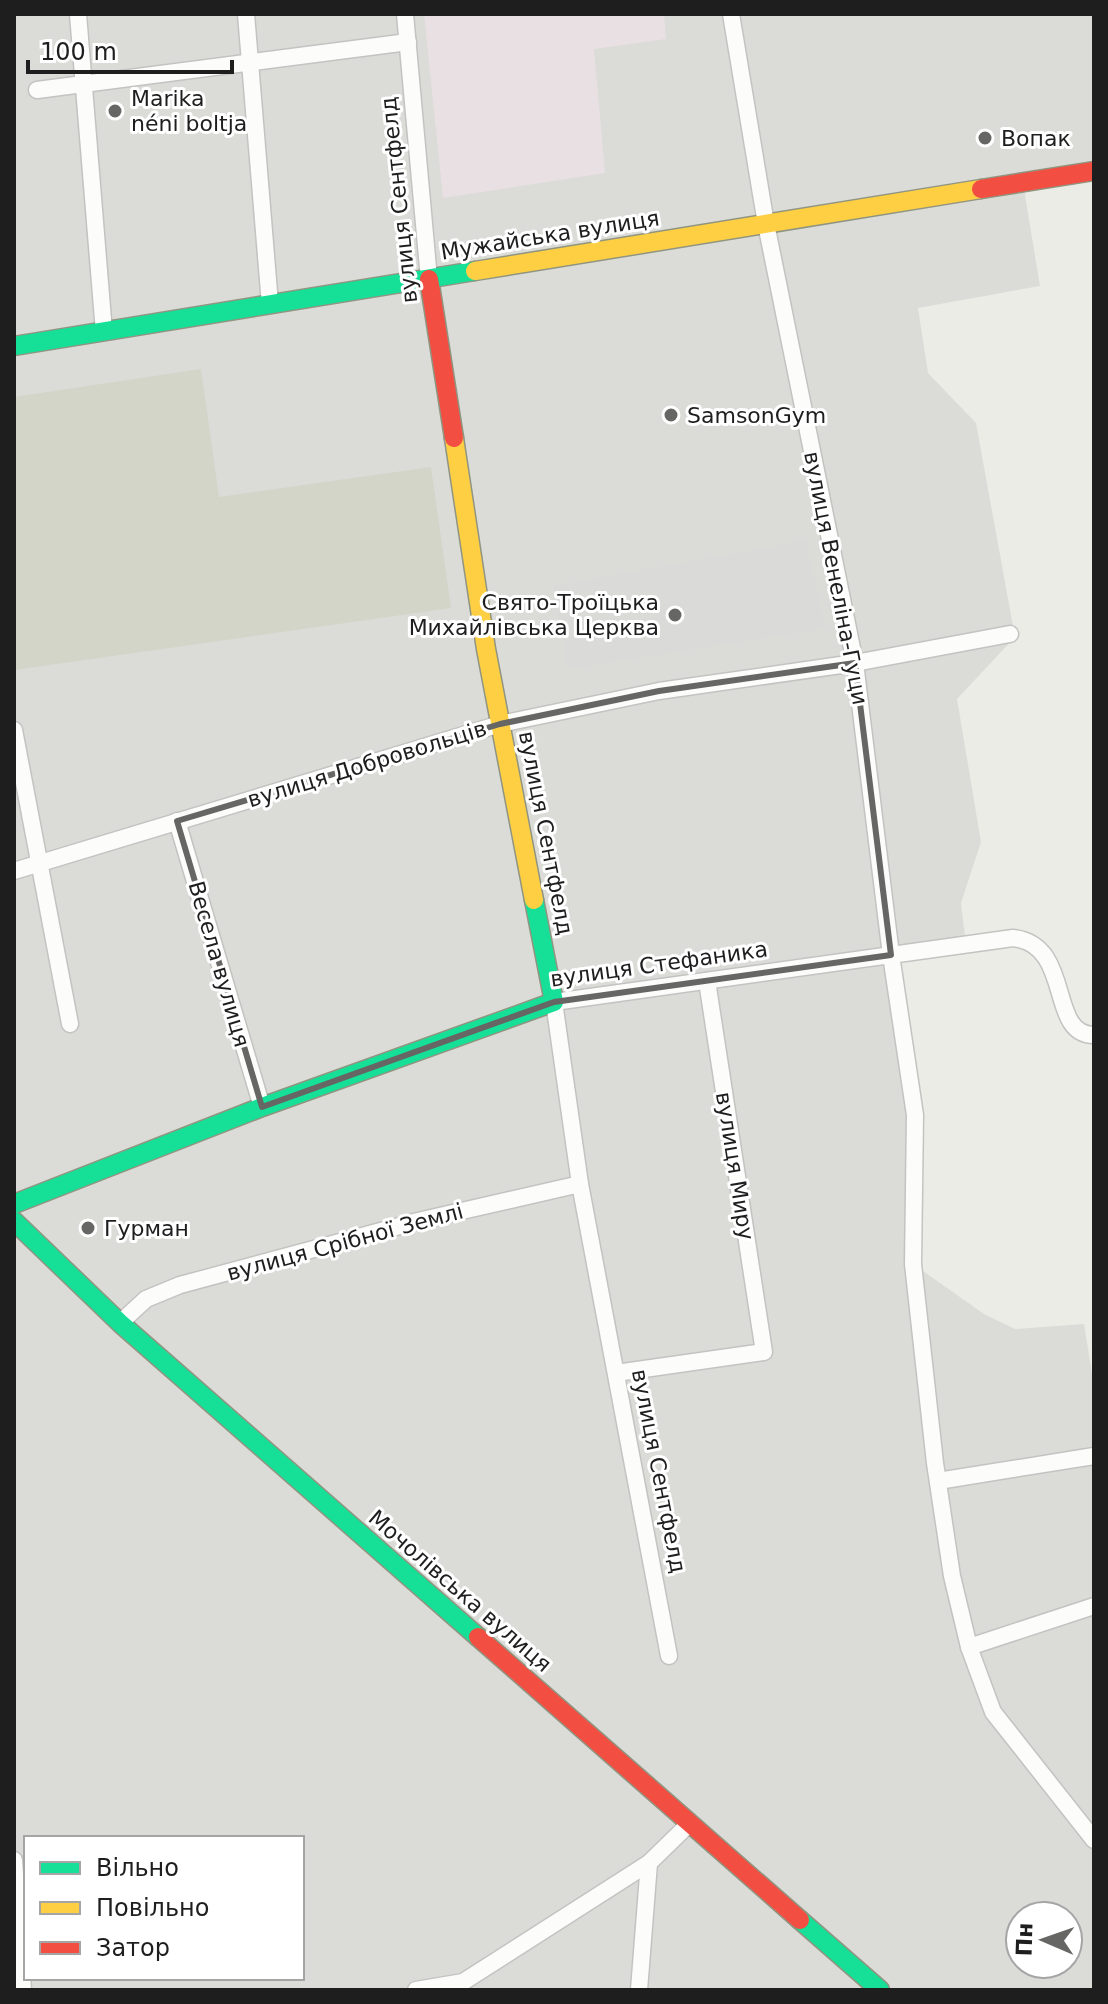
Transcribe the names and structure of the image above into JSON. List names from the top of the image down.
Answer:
{
  "streets": {
    "main road": [
      "вулиця Сентфелд",
      "Мужайська вулиця",
      "вулиця Стефаника",
      "Мочолівська вулиця"
    ],
    "street": [
      "вулиця Венеліна-Гуци",
      "вулиця Добровольців",
      "Весела вулиця",
      "вулиця Миру",
      "вулиця Срібної Землі"
    ]
  },
  "crossings": [
    ["вулиця Сентфелд", "Мужайська вулиця"],
    ["вулиця Сентфелд", "вулиця Добровольців"],
    ["вулиця Сентфелд", "вулиця Стефаника"],
    ["вулиця Сентфелд", "вулиця Миру"],
    ["вулиця Сентфелд", "вулиця Срібної Землі"],
    ["Мужайська вулиця", "вулиця Венеліна-Гуци"],
    ["вулиця Венеліна-Гуци", "вулиця Добровольців"],
    ["вулиця Венеліна-Гуци", "вулиця Стефаника"],
    ["вулиця Добровольців", "Весела вулиця"],
    ["Весела вулиця", "вулиця Стефаника"],
    ["вулиця Стефаника", "вулиця Миру"],
    ["вулиця Срібної Землі", "Мочолівська вулиця"]
  ],
  "places": [
    "Marika néni boltja",
    "Вопак",
    "SamsonGym",
    "Свято-Троїцька Михайлівська Церква",
    "Гурман"
  ],
  "legend": ["Вільно", "Повільно", "Затор"],
  "scale_bar": "100 m",
  "north": "left"
}
